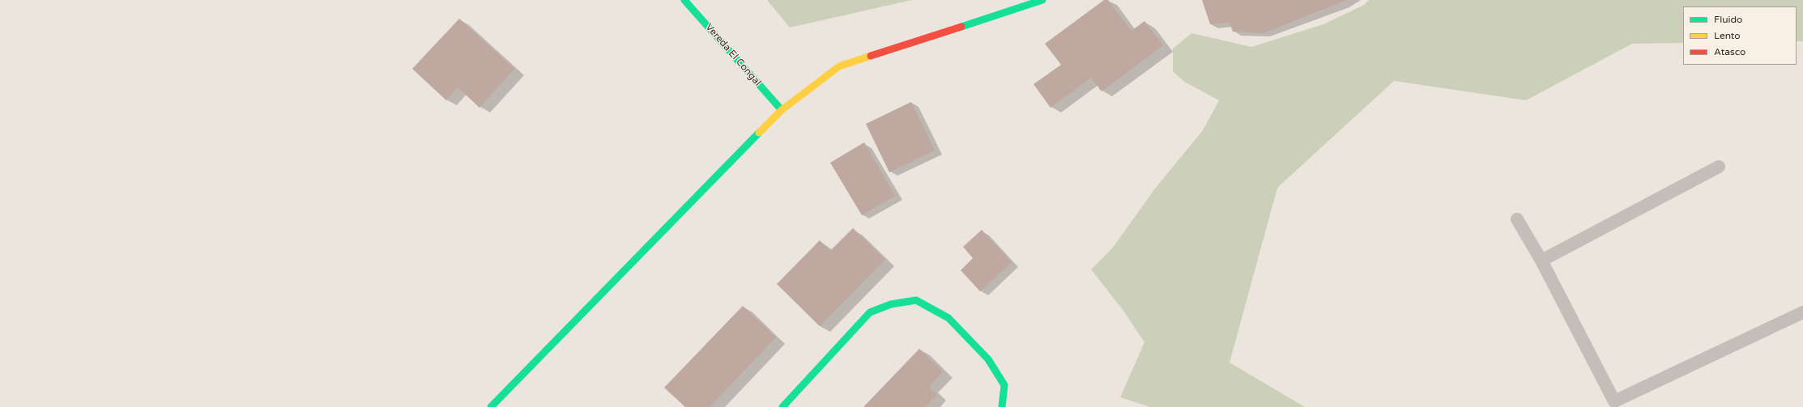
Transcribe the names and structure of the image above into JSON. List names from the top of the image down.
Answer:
{
  "streets": {
    "main road": ["Vereda El Congal"]
  },
  "legend": ["Fluido", "Lento", "Atasco"]
}
